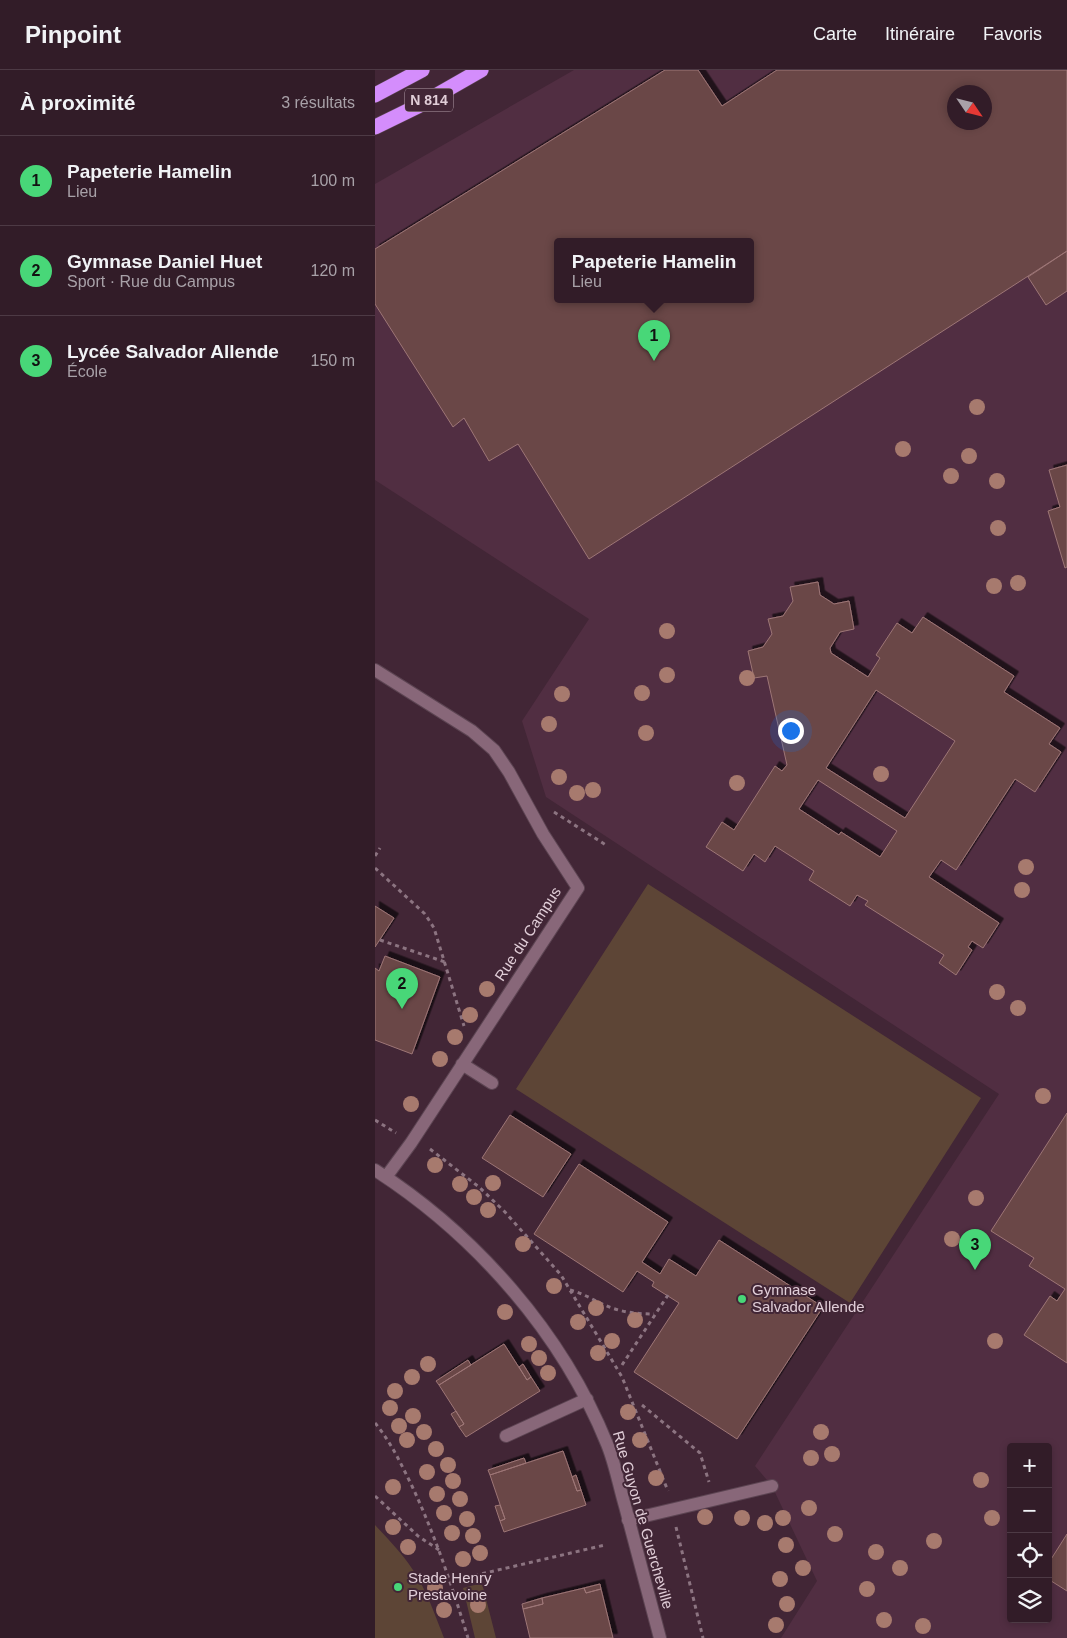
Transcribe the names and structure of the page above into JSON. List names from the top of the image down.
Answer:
{
  "streets": {
    "highway": ["N 814"],
    "street": ["Rue du Campus", "Rue Guyon de Guercheville"]
  },
  "crossings": [
    ["Rue du Campus", "Rue Guyon de Guercheville"]
  ],
  "places": ["Gymnase Salvador Allende", "Stade Henry Prestavoine"],
  "north": "bottom right",
  "page": {
    "header": "Pinpoint",
    "nav": ["Carte", "Itinéraire", "Favoris"],
    "heading": ["À proximité", "3 résultats"],
    "list": [
      {
        "mark": "1",
        "name": "Papeterie Hamelin",
        "note": "Lieu",
        "value": "100 m"
      },
      {
        "mark": "2",
        "name": "Gymnase Daniel Huet",
        "note": "Sport · Rue du Campus",
        "value": "120 m"
      },
      {
        "mark": "3",
        "name": "Lycée Salvador Allende",
        "note": "École",
        "value": "150 m"
      }
    ],
    "popup": ["Papeterie Hamelin", "Lieu"],
    "pins": ["1", "2", "3"],
    "map_buttons": ["+", "−"]
  }
}
